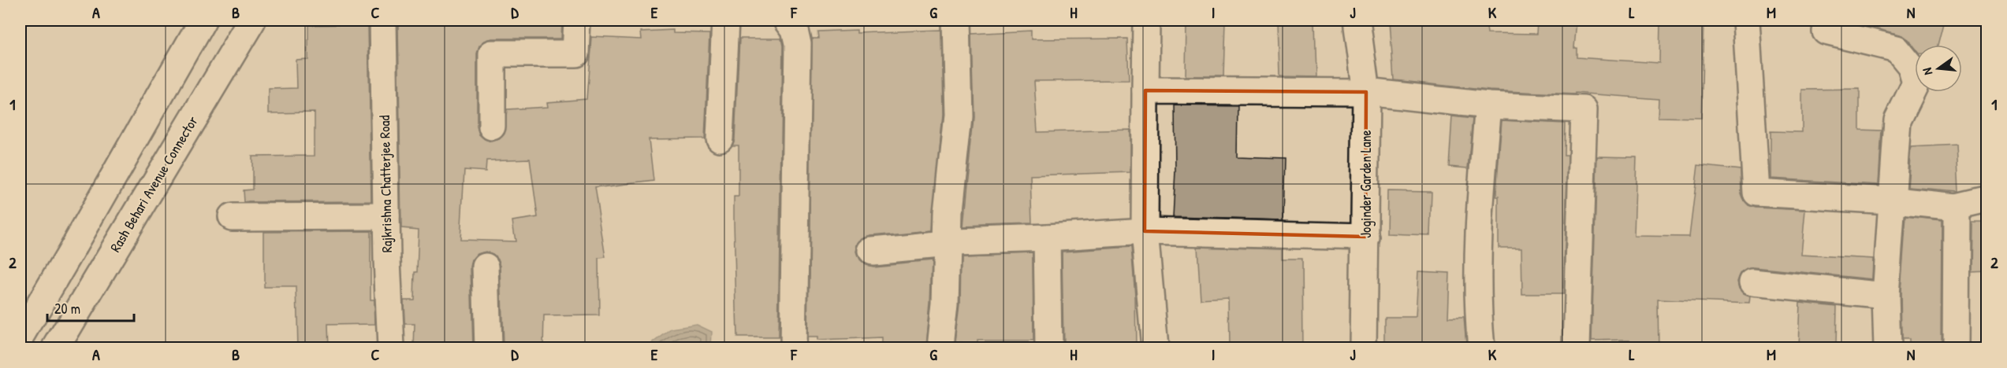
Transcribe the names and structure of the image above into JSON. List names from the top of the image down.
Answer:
{
  "streets": {
    "street": ["Rash Behari Avenue Connector", "Rajkrishna Chatterjee Road", "Joginder Garden Lane"]
  },
  "scale_bar": "20 m",
  "north": "left",
  "grid": {
    "columns": [
      "A",
      "B",
      "C",
      "D",
      "E",
      "F",
      "G",
      "H",
      "I",
      "J",
      "K",
      "L",
      "M",
      "N"
    ],
    "rows": ["1", "2"]
  }
}
